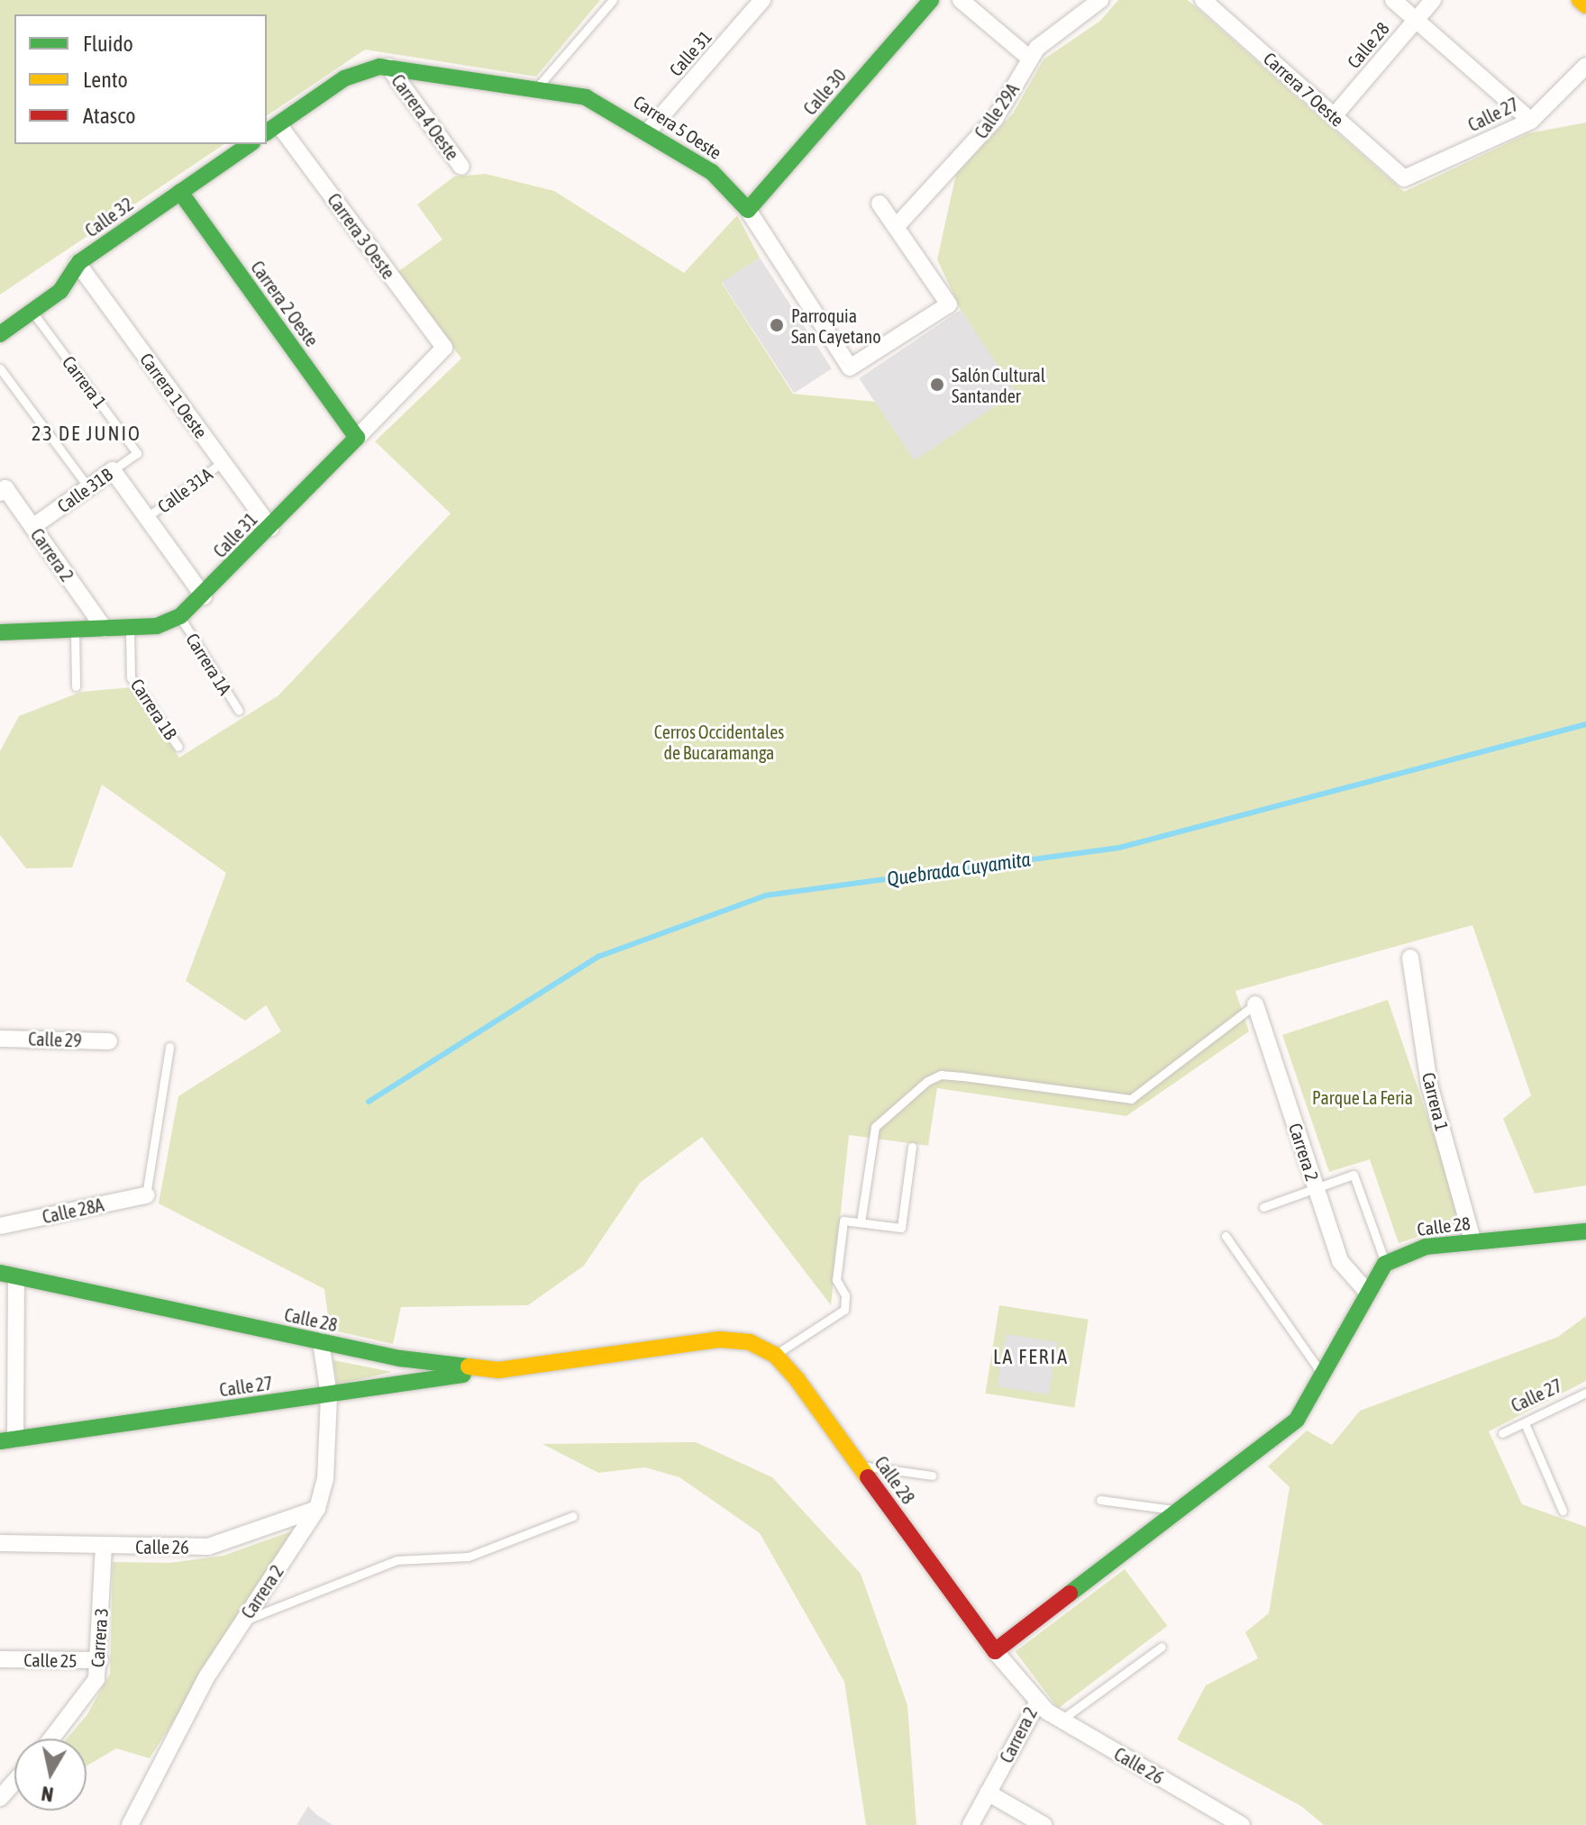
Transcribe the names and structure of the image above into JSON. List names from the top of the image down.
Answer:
{
  "streets": {
    "street": [
      "Calle 28",
      "Calle 31",
      "Carrera 7 Oeste",
      "Calle 30",
      "Calle 29A",
      "Calle 27",
      "Carrera 4 Oeste",
      "Carrera 5 Oeste",
      "Calle 32",
      "Carrera 3 Oeste",
      "Carrera 2 Oeste",
      "Carrera 1",
      "Carrera 1 Oeste",
      "Calle 31B",
      "Carrera 2",
      "Calle 29",
      "Calle 28A",
      "Calle 26",
      "Carrera 3",
      "Calle 25"
    ],
    "lane": ["Calle 31A", "Carrera 1A", "Carrera 1B"]
  },
  "crossings": [
    ["Calle 28", "Carrera 7 Oeste"],
    ["Calle 28", "Calle 27"],
    ["Calle 28", "Carrera 1"],
    ["Calle 28", "Carrera 2"],
    ["Calle 31", "Carrera 5 Oeste"],
    ["Calle 31", "Carrera 3 Oeste"],
    ["Calle 31", "Carrera 2 Oeste"],
    ["Calle 31", "Carrera 1 Oeste"],
    ["Calle 31", "Carrera 2"],
    ["Calle 31", "Carrera 1A"],
    ["Calle 31", "Carrera 1B"],
    ["Carrera 7 Oeste", "Calle 27"],
    ["Calle 30", "Carrera 5 Oeste"],
    ["Calle 29A", "Carrera 5 Oeste"],
    ["Calle 27", "Carrera 2"],
    ["Carrera 4 Oeste", "Carrera 5 Oeste"],
    ["Calle 32", "Carrera 2 Oeste"],
    ["Calle 32", "Carrera 1"],
    ["Calle 32", "Carrera 1 Oeste"],
    ["Carrera 1", "Calle 31B"],
    ["Carrera 1 Oeste", "Calle 31A"],
    ["Calle 31B", "Carrera 2"],
    ["Carrera 2", "Calle 26"],
    ["Calle 26", "Carrera 3"],
    ["Carrera 3", "Calle 25"]
  ],
  "districts": ["23 DE JUNIO", "LA FERIA"],
  "water": ["Quebrada Cuyamita"],
  "parks": ["Cerros Occidentales de Bucaramanga", "Parque La Feria"],
  "places": ["Parroquia San Cayetano", "Salón Cultural Santander"],
  "legend": ["Fluido", "Lento", "Atasco"],
  "north": "bottom"
}
